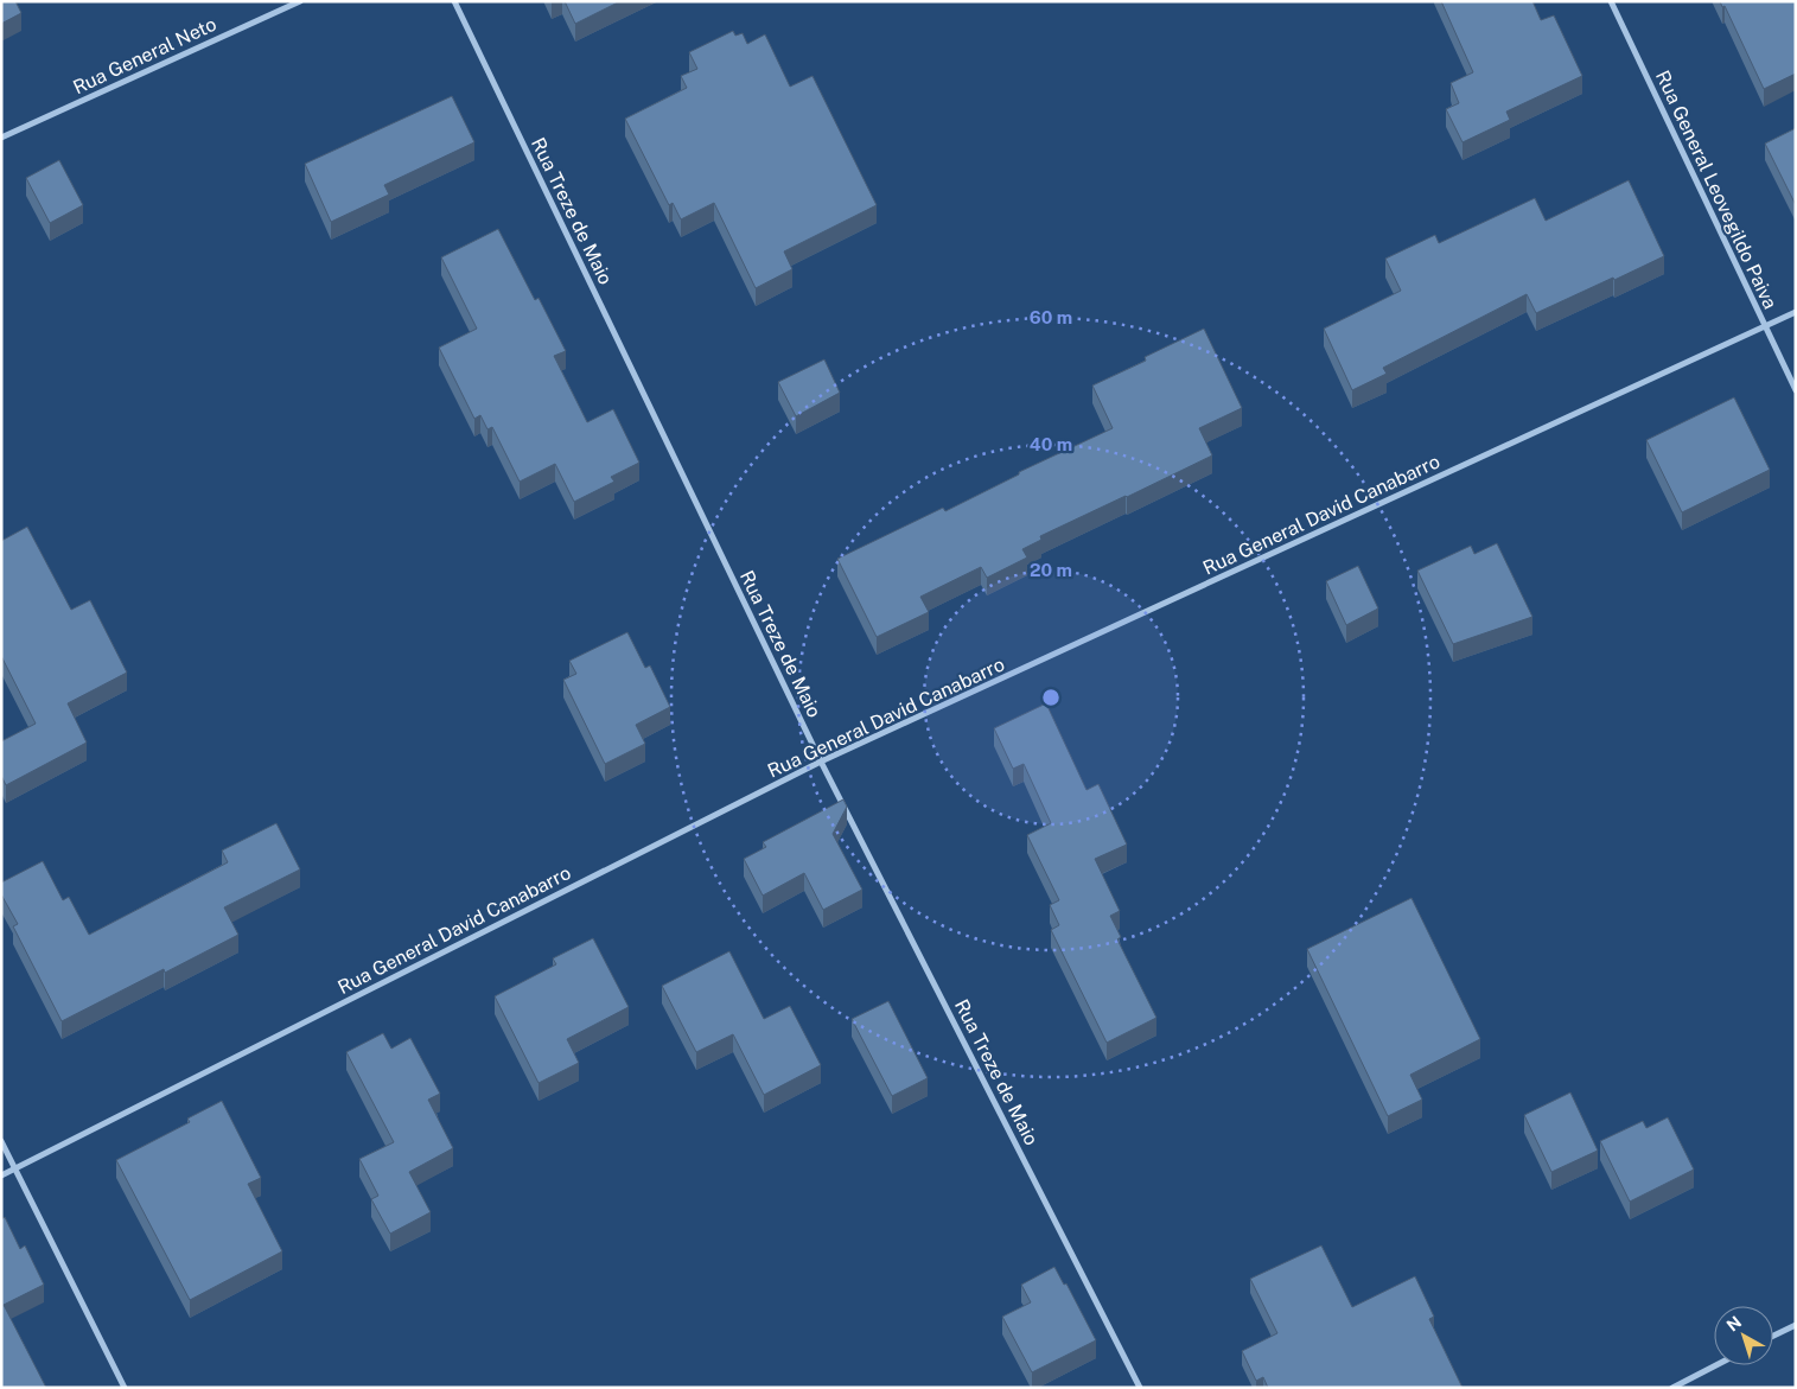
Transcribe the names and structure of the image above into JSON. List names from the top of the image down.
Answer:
{
  "streets": {
    "street": [
      "Rua General Neto",
      "Rua General Leovegildo Paiva",
      "Rua Treze de Maio",
      "Rua General David Canabarro"
    ]
  },
  "crossings": [
    ["Rua General Leovegildo Paiva", "Rua General David Canabarro"],
    ["Rua Treze de Maio", "Rua General David Canabarro"]
  ],
  "north": "top left",
  "rings": ["60 m", "40 m", "20 m"]
}
